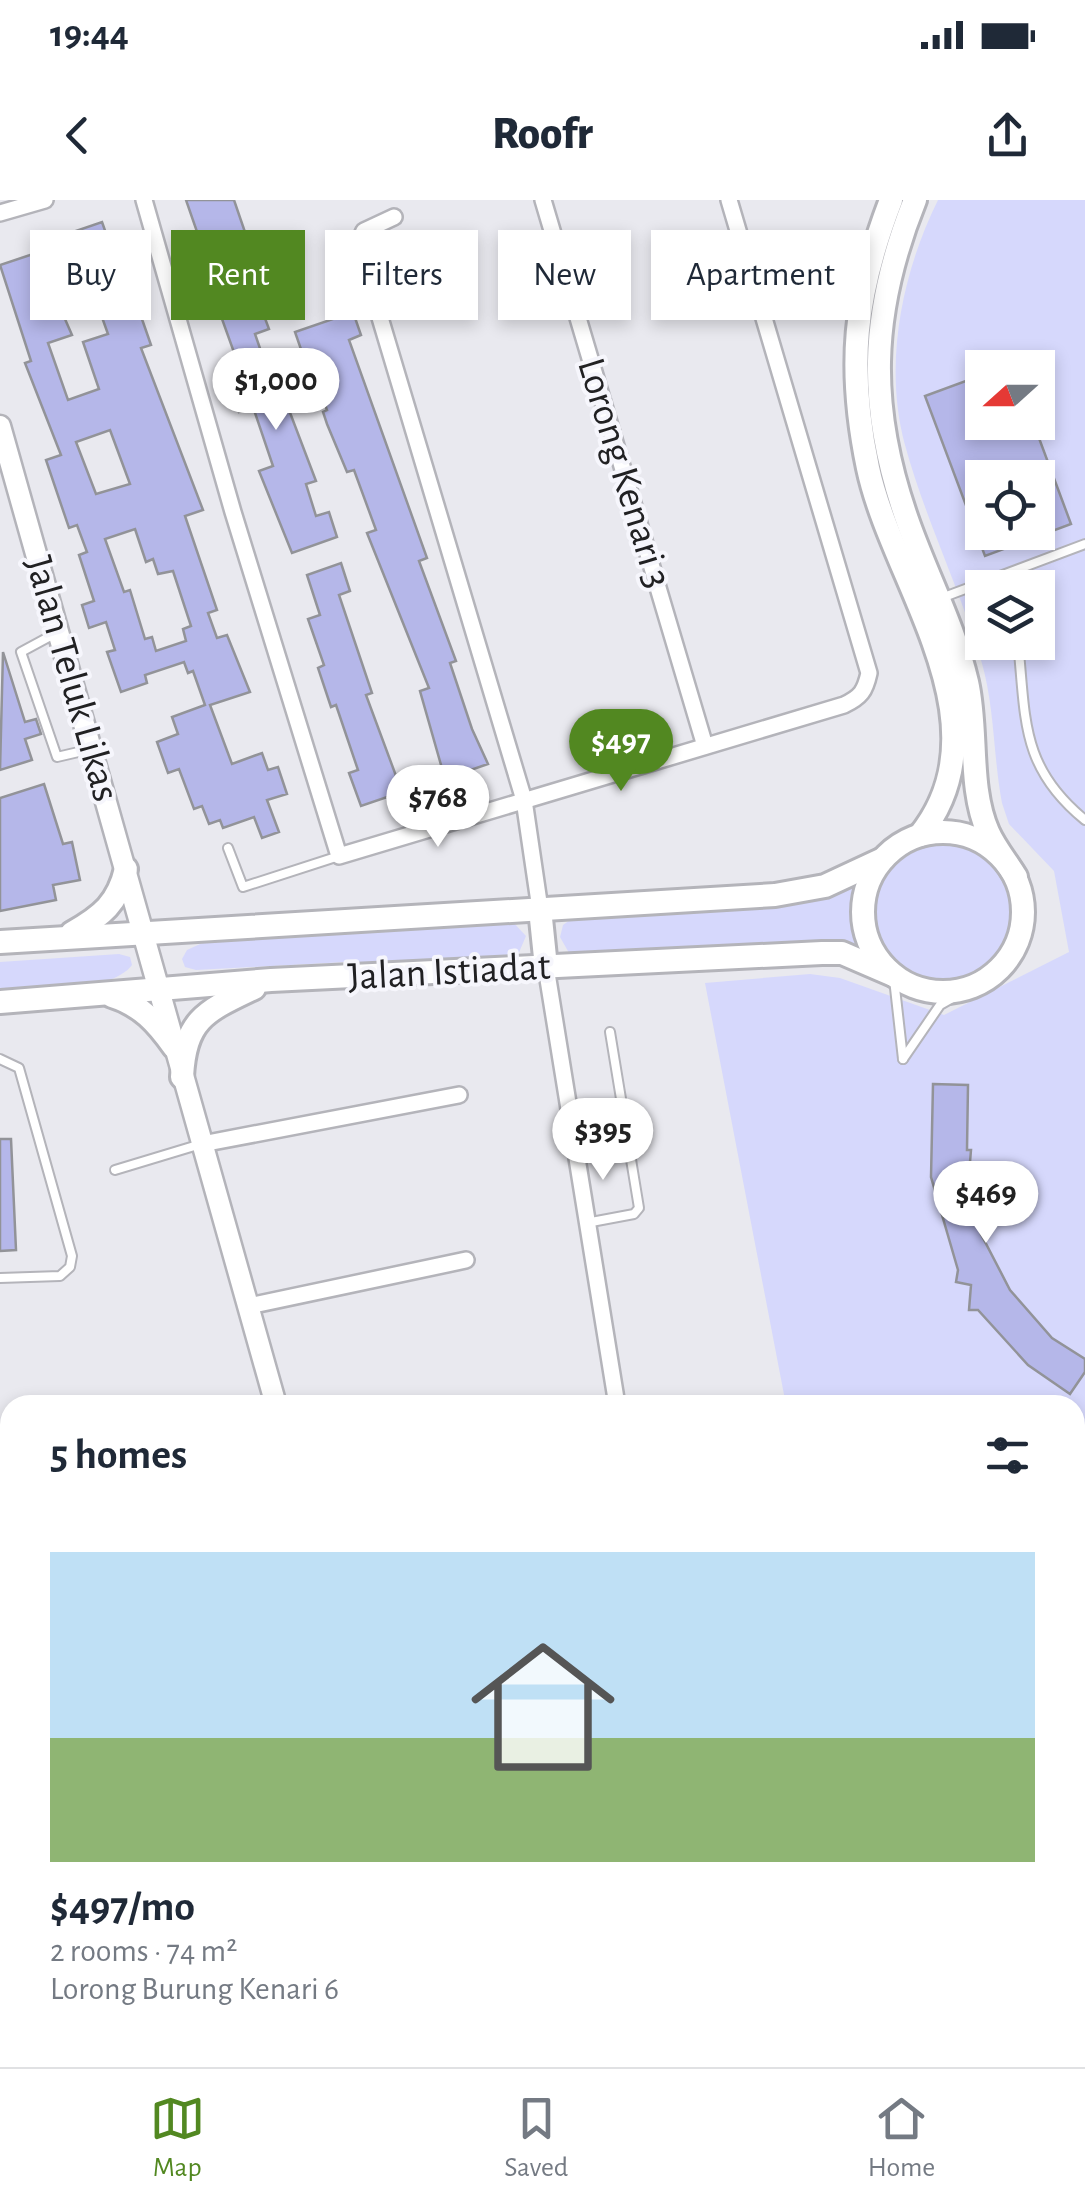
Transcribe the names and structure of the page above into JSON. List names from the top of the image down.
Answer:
{
  "streets": {
    "main road": ["Jalan Istiadat"],
    "street": ["Lorong Kenari 3", "Jalan Teluk Likas"]
  },
  "crossings": [
    ["Jalan Teluk Likas", "Jalan Istiadat"]
  ],
  "north": "left",
  "page": {
    "status": "19:44",
    "header": "Roofr",
    "chip": [
      "Buy",
      "Rent",
      "Filters",
      "New",
      "Apartment"
    ],
    "price": [
      "$1,000",
      "$497",
      "$768",
      "$395",
      "$469"
    ],
    "heading": "5 homes",
    "list": [
      {
        "name": "$497/mo",
        "note": "2 rooms · 74 m² · Lorong Burung Kenari 6"
      }
    ],
    "tabs": ["Map", "Saved", "Home"]
  }
}
